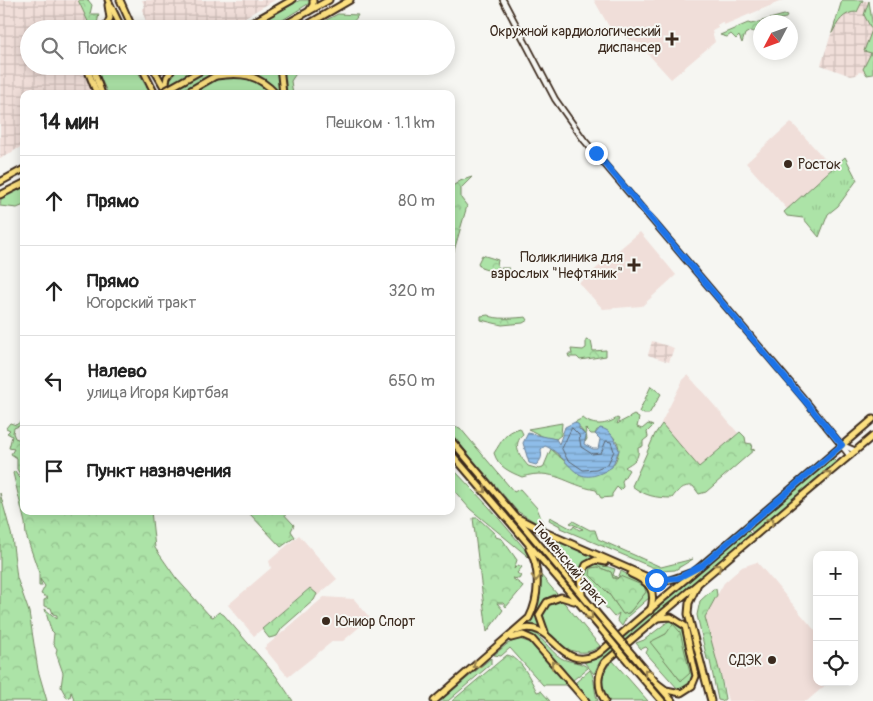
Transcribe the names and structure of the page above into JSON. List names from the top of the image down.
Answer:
{
  "streets": {
    "main road": ["Тюменский тракт"]
  },
  "places": {
    "health": ["Окружной кардиологический диспансер", "Поликлиника для взрослых \"Нефтяник\""],
    "other": ["Росток", "Юниор Спорт", "СДЭК"]
  },
  "north": "bottom left",
  "page": {
    "search": "Поиск",
    "heading": ["14 мин", "Пешком · 1.1 km"],
    "list": [
      ["Прямо", "80 m"],
      ["Прямо", "Югорский тракт", "320 m"],
      ["Налево", "улица Игоря Киртбая", "650 m"],
      "Пункт назначения"
    ],
    "map_buttons": ["+", "−"]
  }
}
